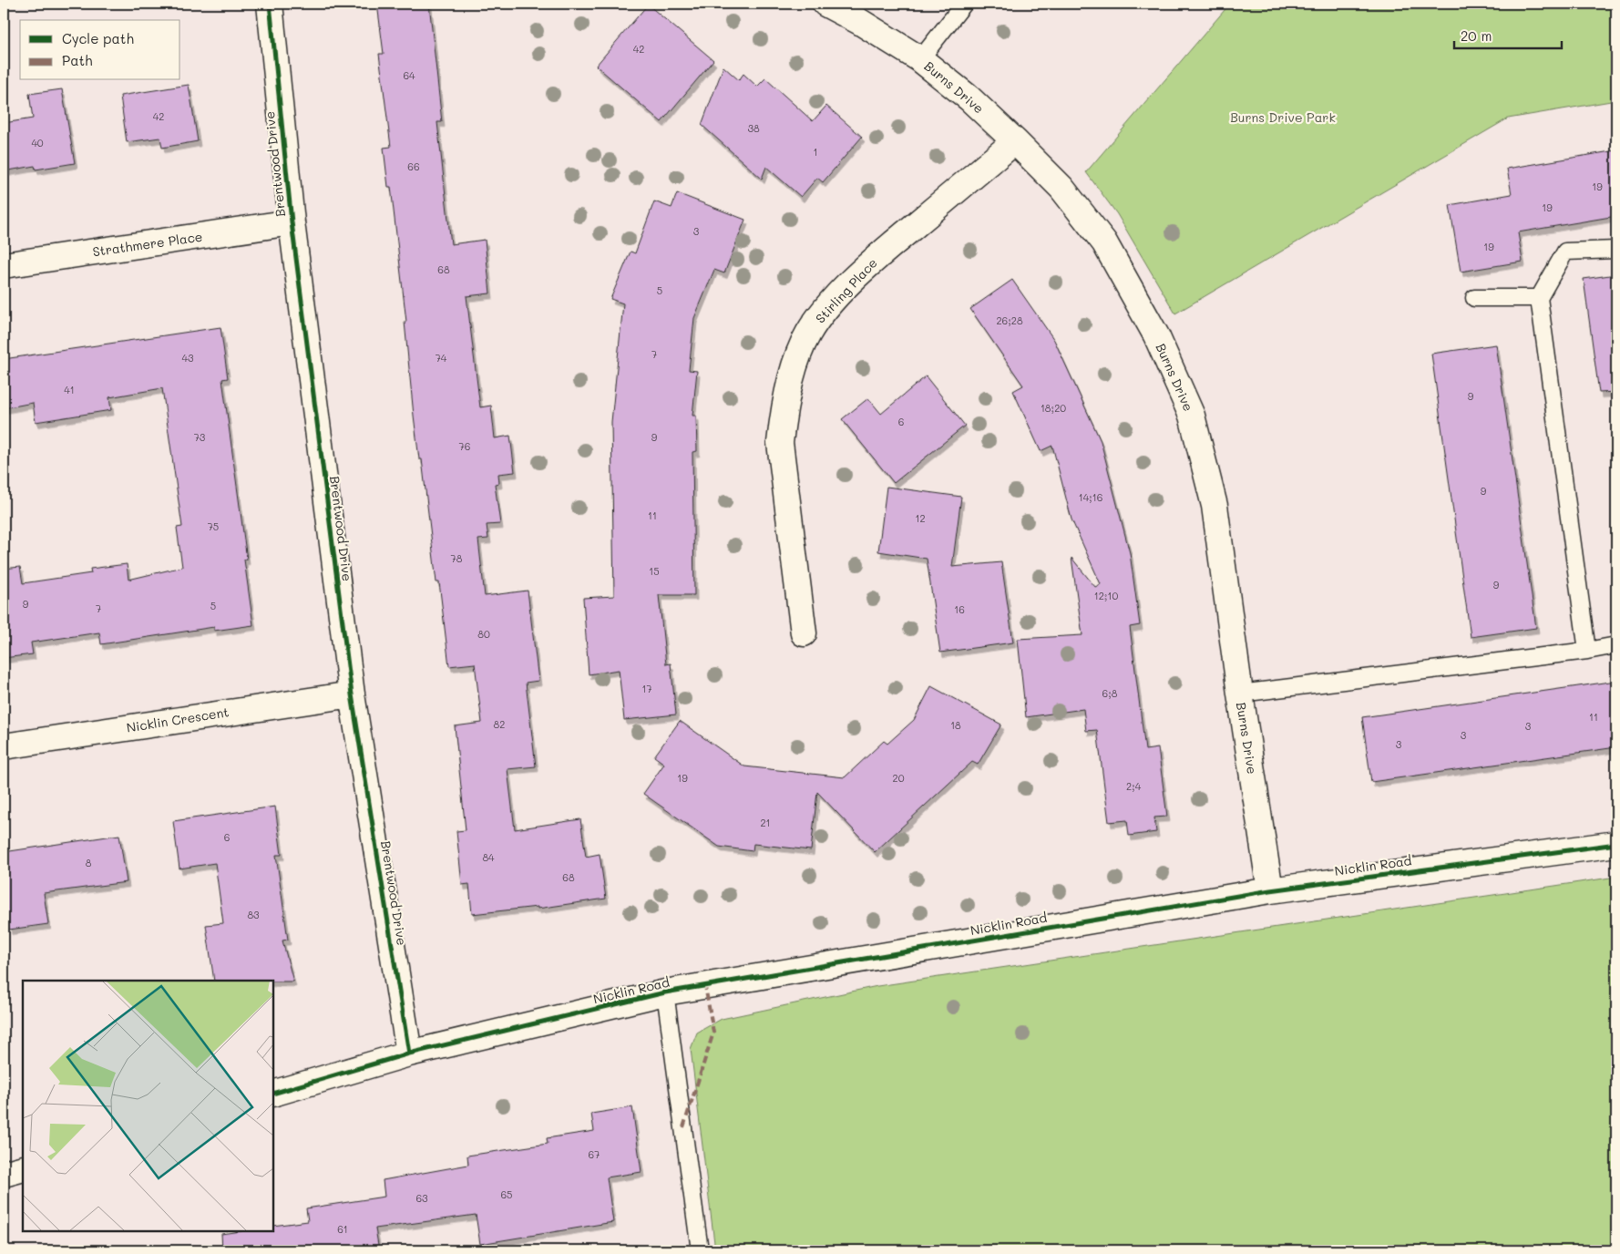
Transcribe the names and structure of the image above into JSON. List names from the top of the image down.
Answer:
{
  "streets": {
    "street": [
      "Burns Drive",
      "Brentwood Drive",
      "Strathmere Place",
      "Stirling Place",
      "Nicklin Crescent",
      "Nicklin Road"
    ]
  },
  "crossings": [
    ["Burns Drive", "Stirling Place"],
    ["Burns Drive", "Nicklin Road"],
    ["Brentwood Drive", "Strathmere Place"],
    ["Brentwood Drive", "Nicklin Crescent"],
    ["Brentwood Drive", "Nicklin Road"]
  ],
  "parks": ["Burns Drive Park"],
  "house_numbers": [
    "42",
    "64",
    "42",
    "38",
    "40",
    "1",
    "66",
    "19",
    "19",
    "3",
    "19",
    "68",
    "5",
    "26;28",
    "7",
    "43",
    "74",
    "41",
    "9",
    "18;20",
    "6",
    "73",
    "9",
    "76",
    "9",
    "14;16",
    "11",
    "12",
    "75",
    "78",
    "15",
    "9",
    "12;10",
    "9",
    "5",
    "7",
    "16",
    "80",
    "17",
    "6;8",
    "11",
    "82",
    "18",
    "3",
    "3",
    "3",
    "19",
    "20",
    "2;4",
    "21",
    "6",
    "84",
    "8",
    "68",
    "83",
    "67",
    "65",
    "63",
    "61"
  ],
  "legend": ["Cycle path", "Path"],
  "scale_bar": "20 m"
}
